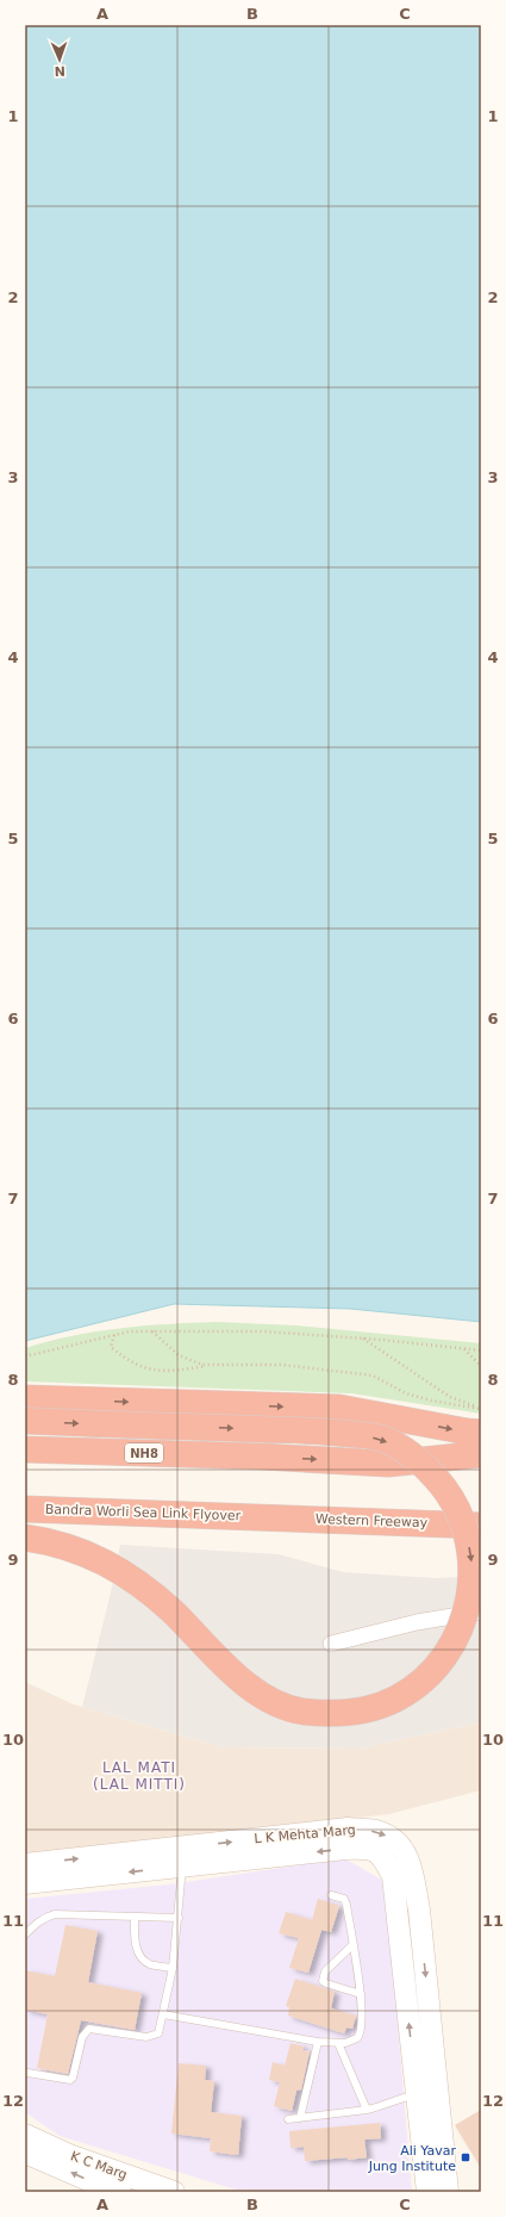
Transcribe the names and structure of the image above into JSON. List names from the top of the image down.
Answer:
{
  "streets": {
    "highway": ["NH8", "Bandra Worli Sea Link Flyover", "Western Freeway"],
    "main road": ["L K Mehta Marg", "K C Marg"]
  },
  "crossings": [
    ["Bandra Worli Sea Link Flyover", "Western Freeway"]
  ],
  "districts": ["LAL MATI (LAL MITTI)"],
  "places": {
    "transit": ["Ali Yavar Jung Institute"]
  },
  "north": "bottom",
  "grid": {
    "columns": ["A", "B", "C"],
    "rows": [
      "1",
      "2",
      "3",
      "4",
      "5",
      "6",
      "7",
      "8",
      "9",
      "10",
      "11",
      "12"
    ]
  }
}
